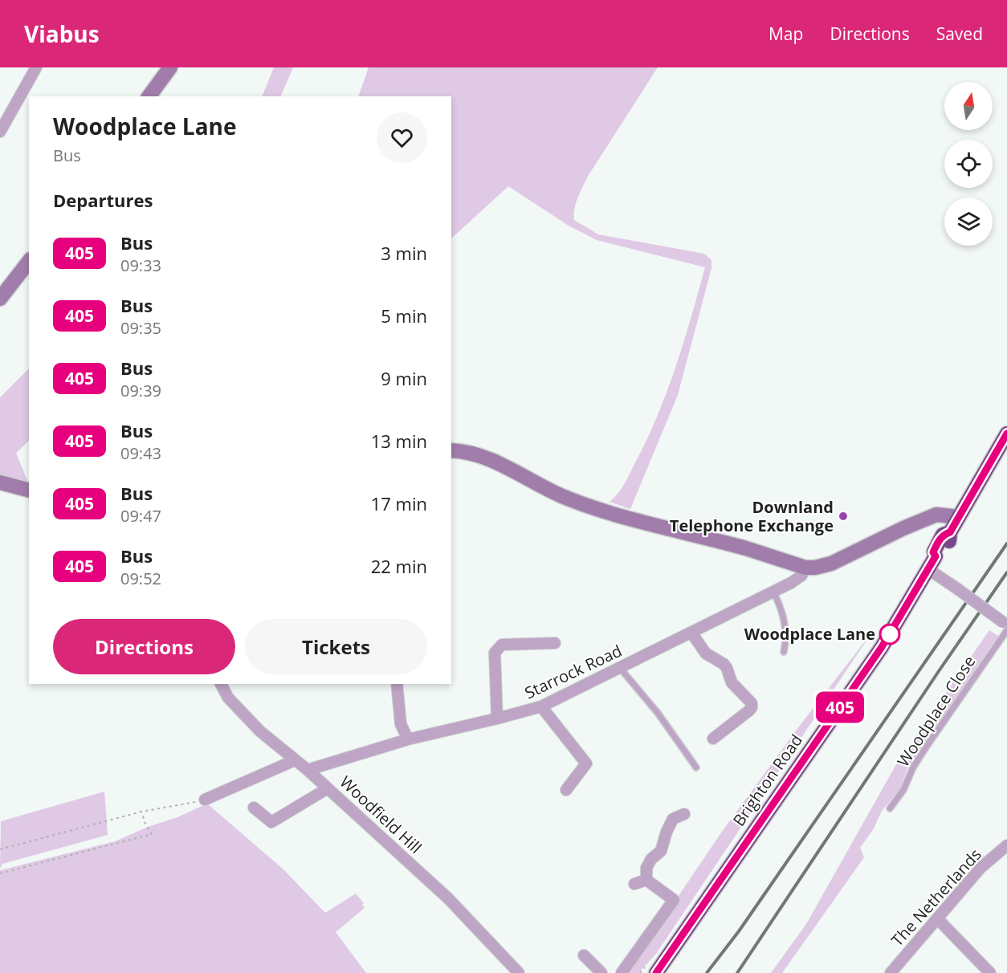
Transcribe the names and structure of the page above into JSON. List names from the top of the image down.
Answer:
{
  "streets": {
    "highway": ["Brighton Road"],
    "street": ["Starrock Road", "Woodfield Hill", "The Netherlands"],
    "lane": ["Woodplace Close"]
  },
  "crossings": [
    ["Starrock Road", "Woodfield Hill"]
  ],
  "places": ["Downland Telephone Exchange", "Woodplace Lane"],
  "lines": ["bus line 405"],
  "north": "top",
  "page": {
    "header": "Viabus",
    "nav": ["Map", "Directions", "Saved"],
    "on_map": "405",
    "heading": [
      ["Woodplace Lane", "Bus"],
      "Departures"
    ],
    "list": [
      {
        "mark": "405",
        "name": "Bus",
        "note": "09:33",
        "value": "3 min"
      },
      {
        "mark": "405",
        "name": "Bus",
        "note": "09:35",
        "value": "5 min"
      },
      {
        "mark": "405",
        "name": "Bus",
        "note": "09:39",
        "value": "9 min"
      },
      {
        "mark": "405",
        "name": "Bus",
        "note": "09:43",
        "value": "13 min"
      },
      {
        "mark": "405",
        "name": "Bus",
        "note": "09:47",
        "value": "17 min"
      },
      {
        "mark": "405",
        "name": "Bus",
        "note": "09:52",
        "value": "22 min"
      }
    ],
    "buttons": ["Directions", "Tickets"]
  }
}
